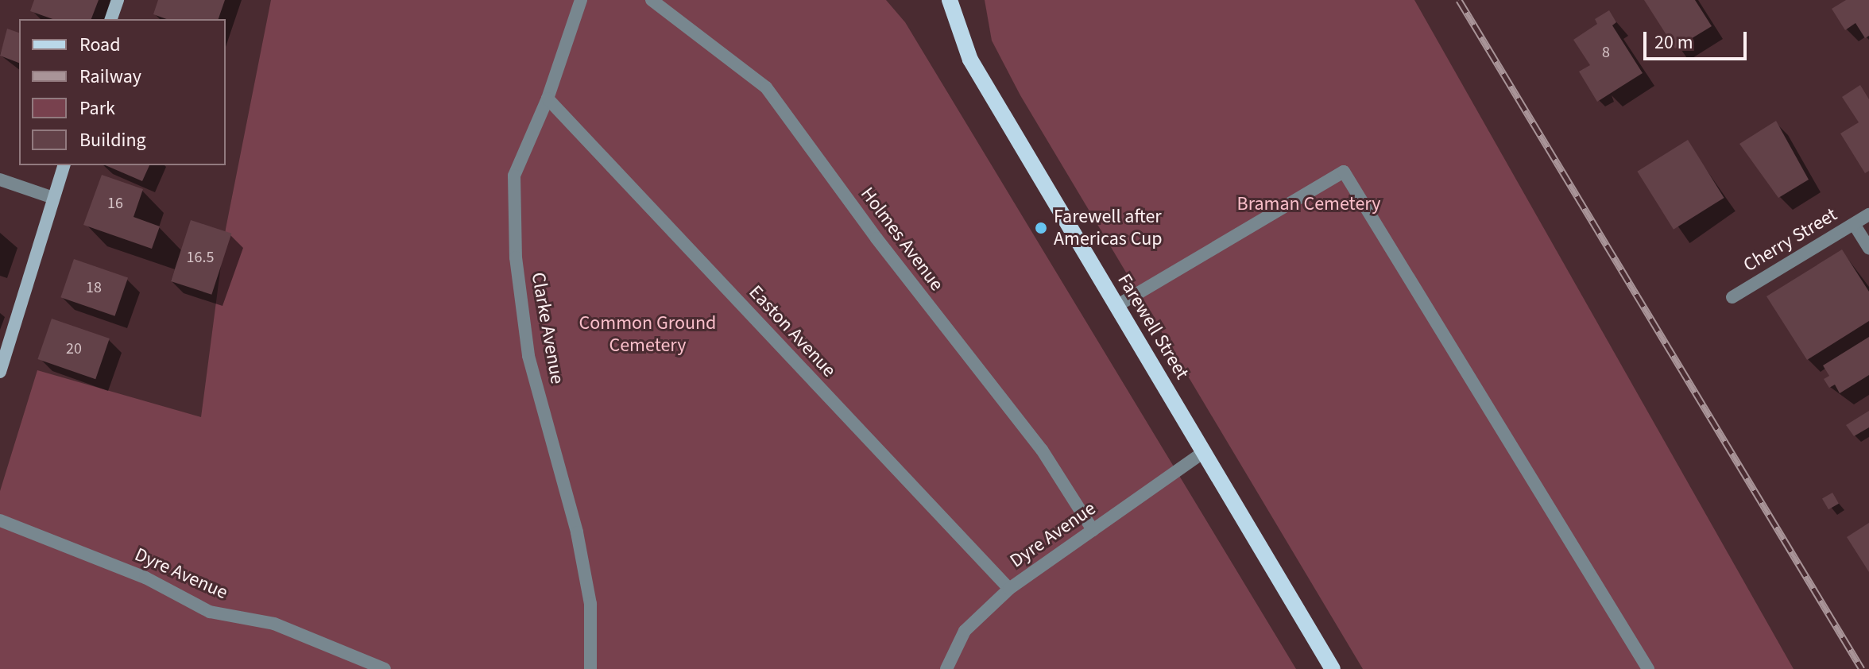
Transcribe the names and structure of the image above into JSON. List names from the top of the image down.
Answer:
{
  "streets": {
    "main road": ["Farewell Street"],
    "street": [
      "Holmes Avenue",
      "Cherry Street",
      "Clarke Avenue",
      "Easton Avenue",
      "Dyre Avenue"
    ]
  },
  "crossings": [
    ["Holmes Avenue", "Dyre Avenue"],
    ["Farewell Street", "Dyre Avenue"],
    ["Clarke Avenue", "Easton Avenue"],
    ["Easton Avenue", "Dyre Avenue"]
  ],
  "parks": ["Braman Cemetery", "Common Ground Cemetery"],
  "places": ["Farewell after Americas Cup"],
  "house_numbers": [
    "8",
    "16",
    "16.5",
    "18",
    "20"
  ],
  "legend": [
    "Road",
    "Railway",
    "Park",
    "Building"
  ],
  "scale_bar": "20 m"
}
